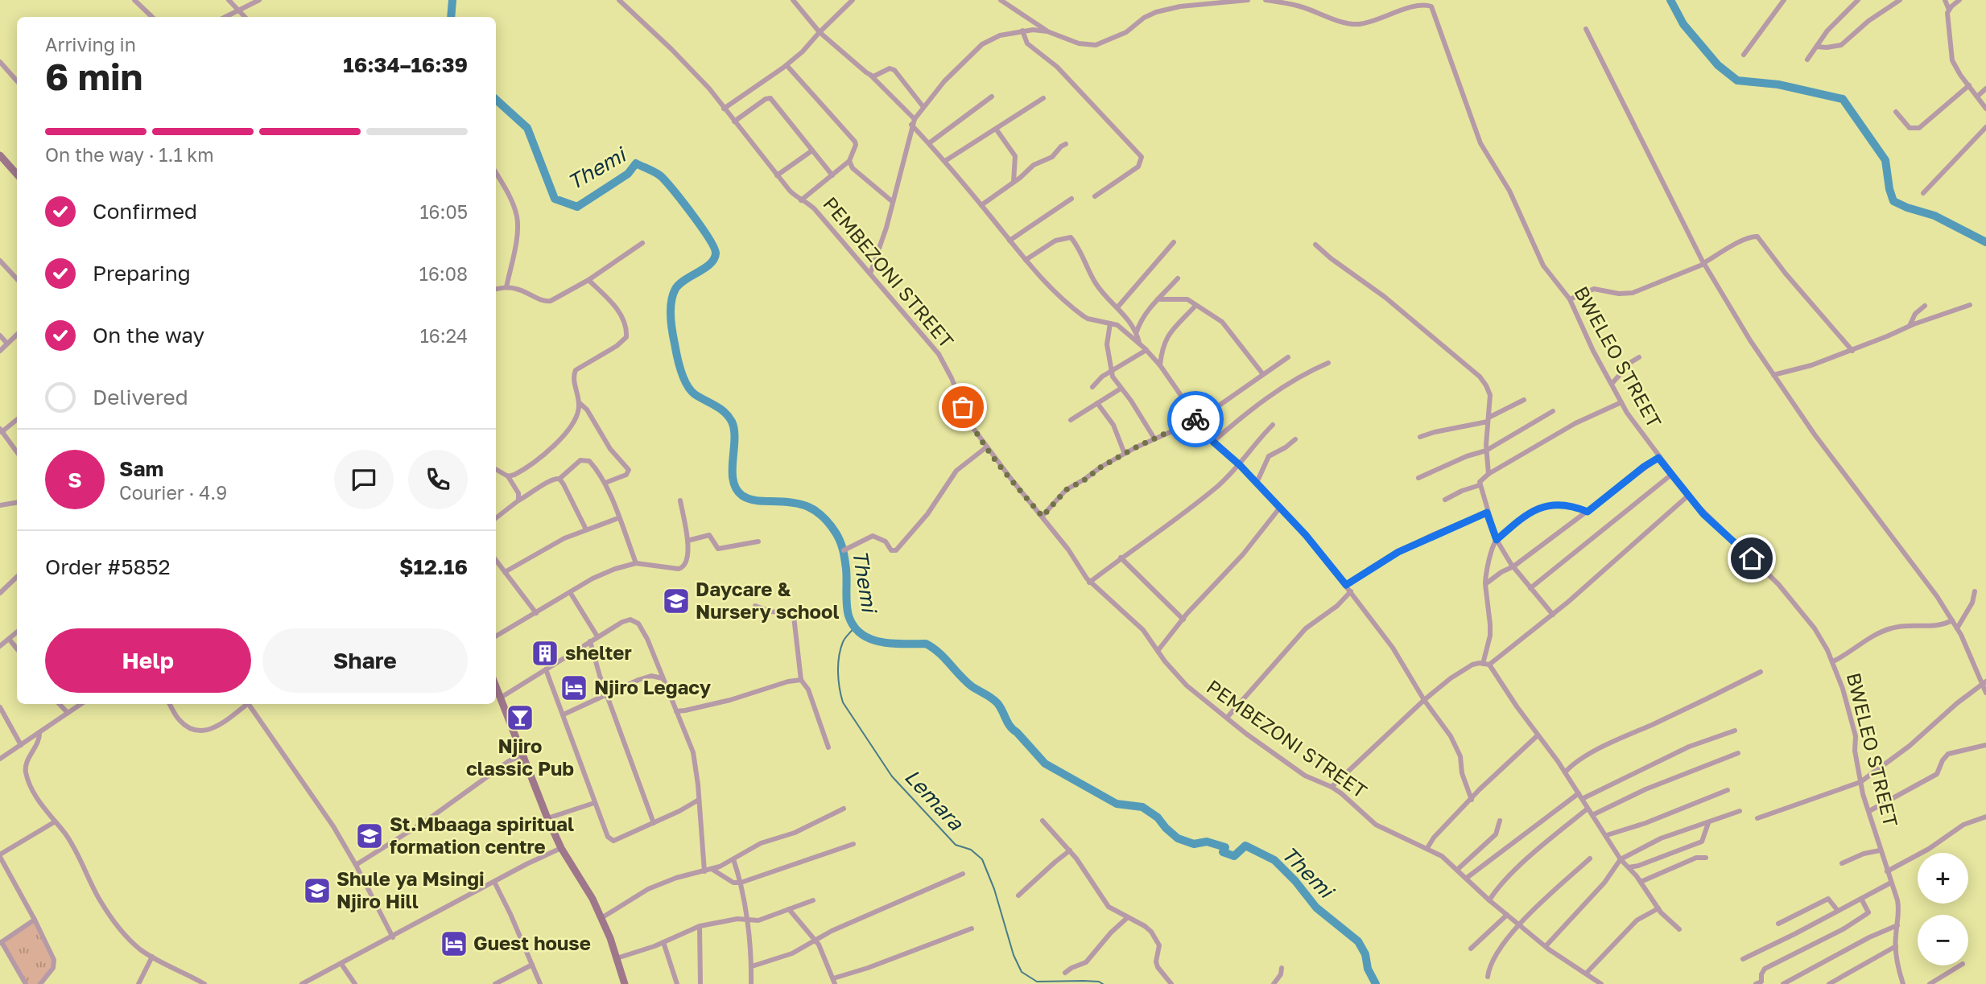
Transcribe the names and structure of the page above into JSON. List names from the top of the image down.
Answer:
{
  "streets": {
    "street": ["PEMBEZONI STREET", "BWELEO STREET"]
  },
  "water": ["Themi", "Lemara"],
  "places": {
    "school or university": ["Daycare & Nursery school", "St.Mbaaga spiritual formation centre", "Shule ya Msingi Njiro Hill"],
    "building": ["shelter"],
    "hotel": ["Njiro Legacy", "Guest house"],
    "bar": ["Njiro classic Pub"]
  },
  "page": {
    "heading": ["6 min", "Arriving in", "16:34–16:39"],
    "panel": [
      "Sam",
      "Courier · 4.9",
      "Order #5852",
      "$12.16"
    ],
    "bar": "On the way · 1.1 km",
    "list": [
      ["Confirmed", "16:05"],
      ["Preparing", "16:08"],
      ["On the way", "16:24"],
      "Delivered"
    ],
    "round": "S",
    "buttons": ["Help", "Share"],
    "map_buttons": ["+", "−"]
  }
}
